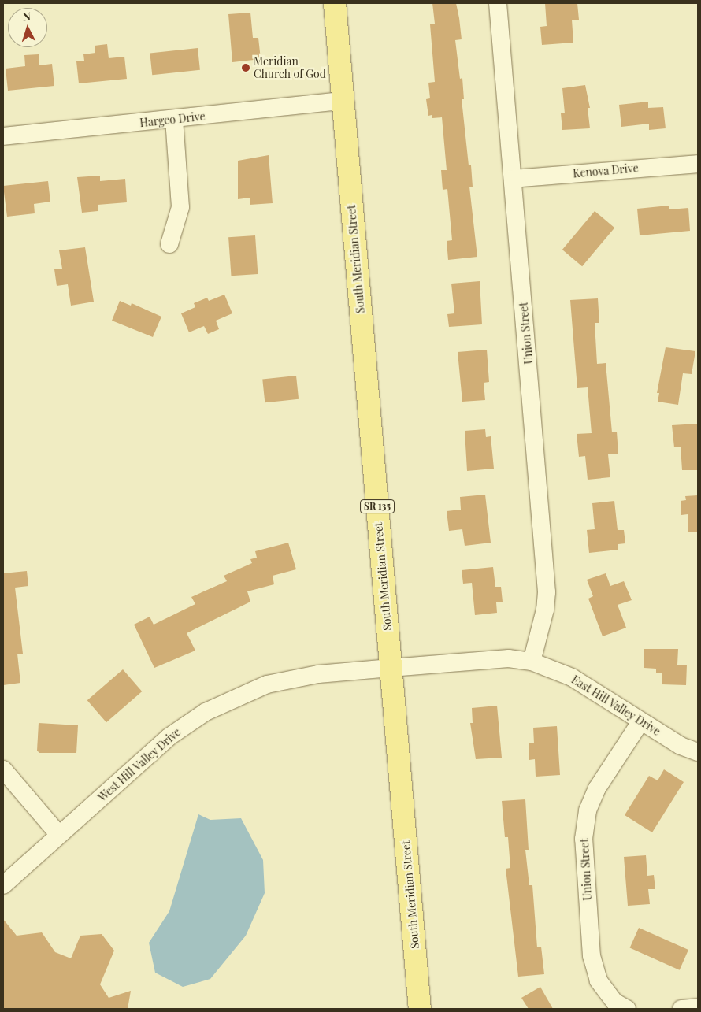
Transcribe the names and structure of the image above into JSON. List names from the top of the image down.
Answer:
{
  "streets": {
    "main road": ["South Meridian Street", "SR 135"],
    "street": [
      "Hargeo Drive",
      "Kenova Drive",
      "Union Street",
      "East Hill Valley Drive",
      "West Hill Valley Drive"
    ]
  },
  "crossings": [
    ["Hargeo Drive", "South Meridian Street"],
    ["Kenova Drive", "Union Street"],
    ["South Meridian Street", "East Hill Valley Drive"],
    ["South Meridian Street", "West Hill Valley Drive"],
    ["Union Street", "East Hill Valley Drive"],
    ["East Hill Valley Drive", "West Hill Valley Drive"]
  ],
  "places": ["Meridian Church of God"],
  "north": "top"
}
